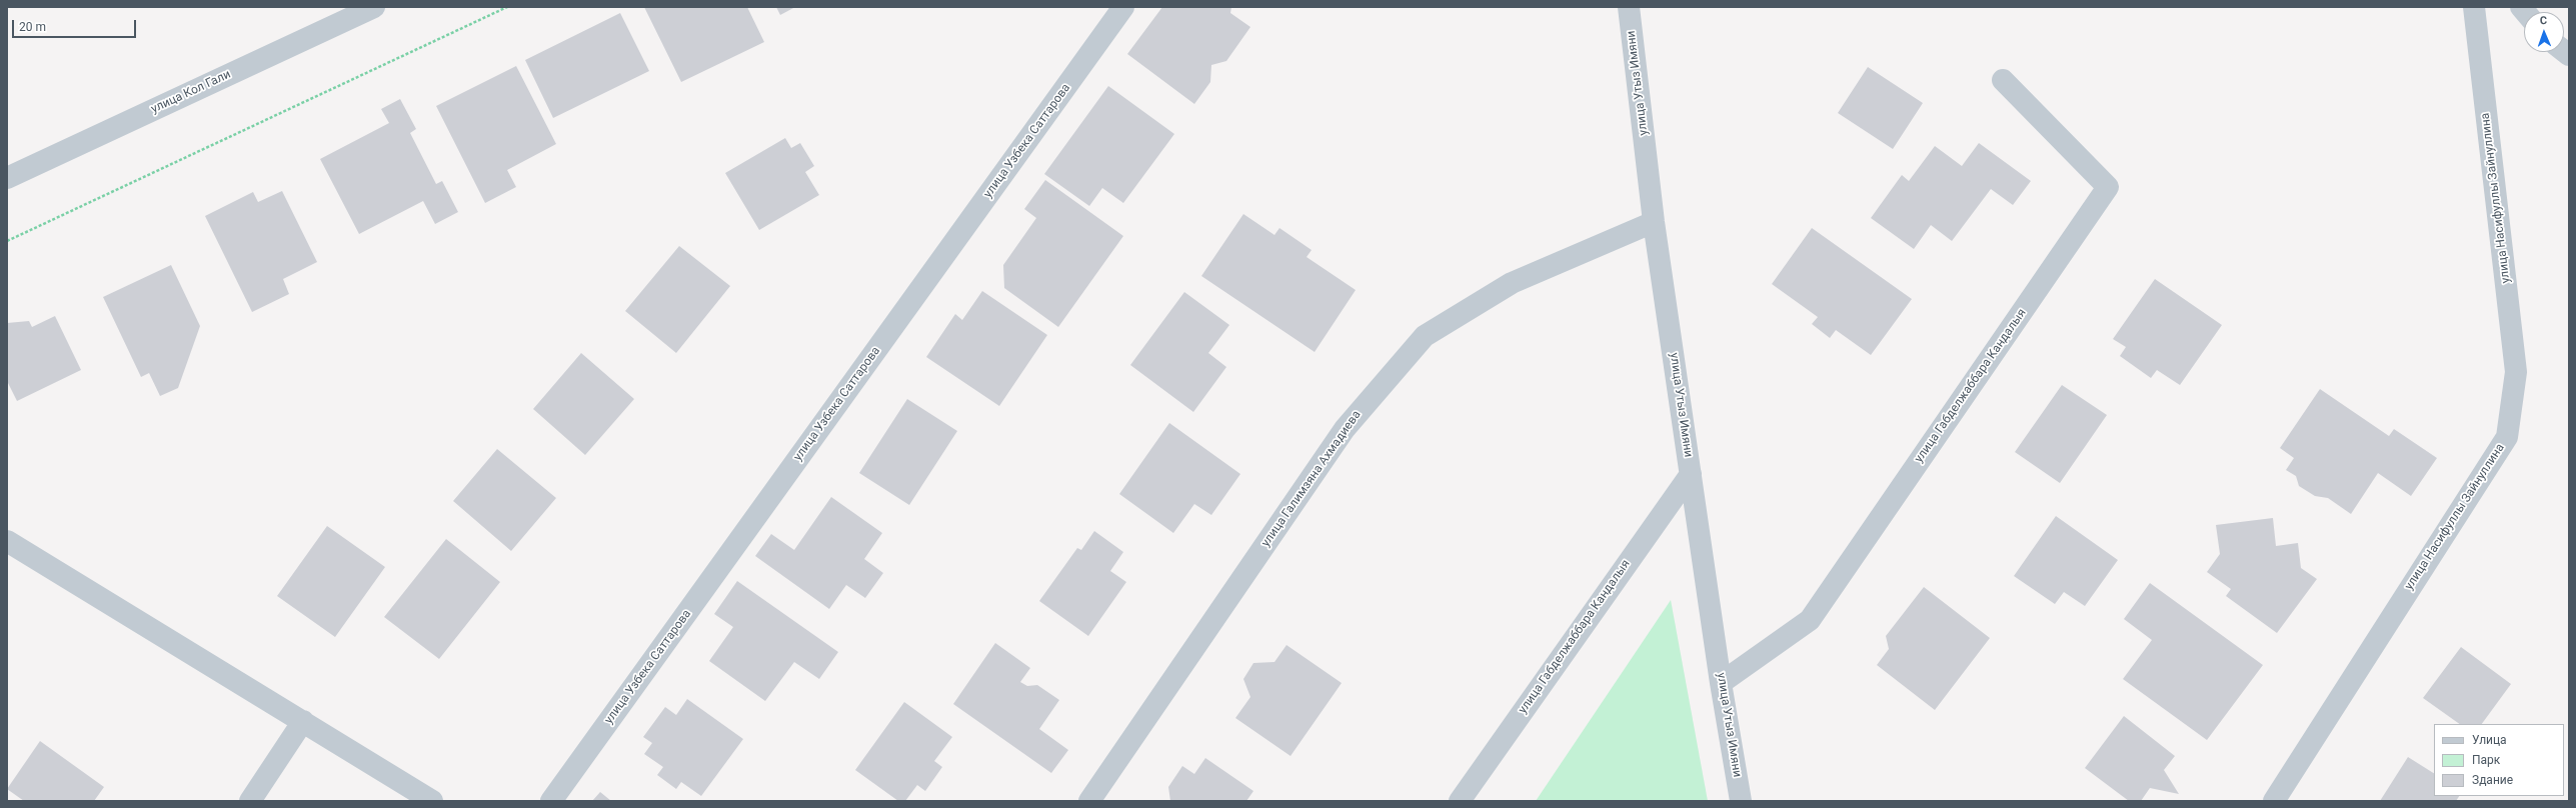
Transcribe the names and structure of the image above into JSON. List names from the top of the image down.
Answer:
{
  "streets": {
    "street": [
      "улица Утыз Имяни",
      "улица Кол Гали",
      "улица Узбека Саттарова",
      "улица Насифуллы Зайнуллина",
      "улица Габделжаббара Кандалыя",
      "улица Галимзяна Ахмадиева"
    ]
  },
  "crossings": [
    ["улица Утыз Имяни", "улица Габделжаббара Кандалыя"],
    ["улица Утыз Имяни", "улица Галимзяна Ахмадиева"]
  ],
  "legend": ["Улица", "Парк", "Здание"],
  "scale_bar": "20 m",
  "north": "top"
}
